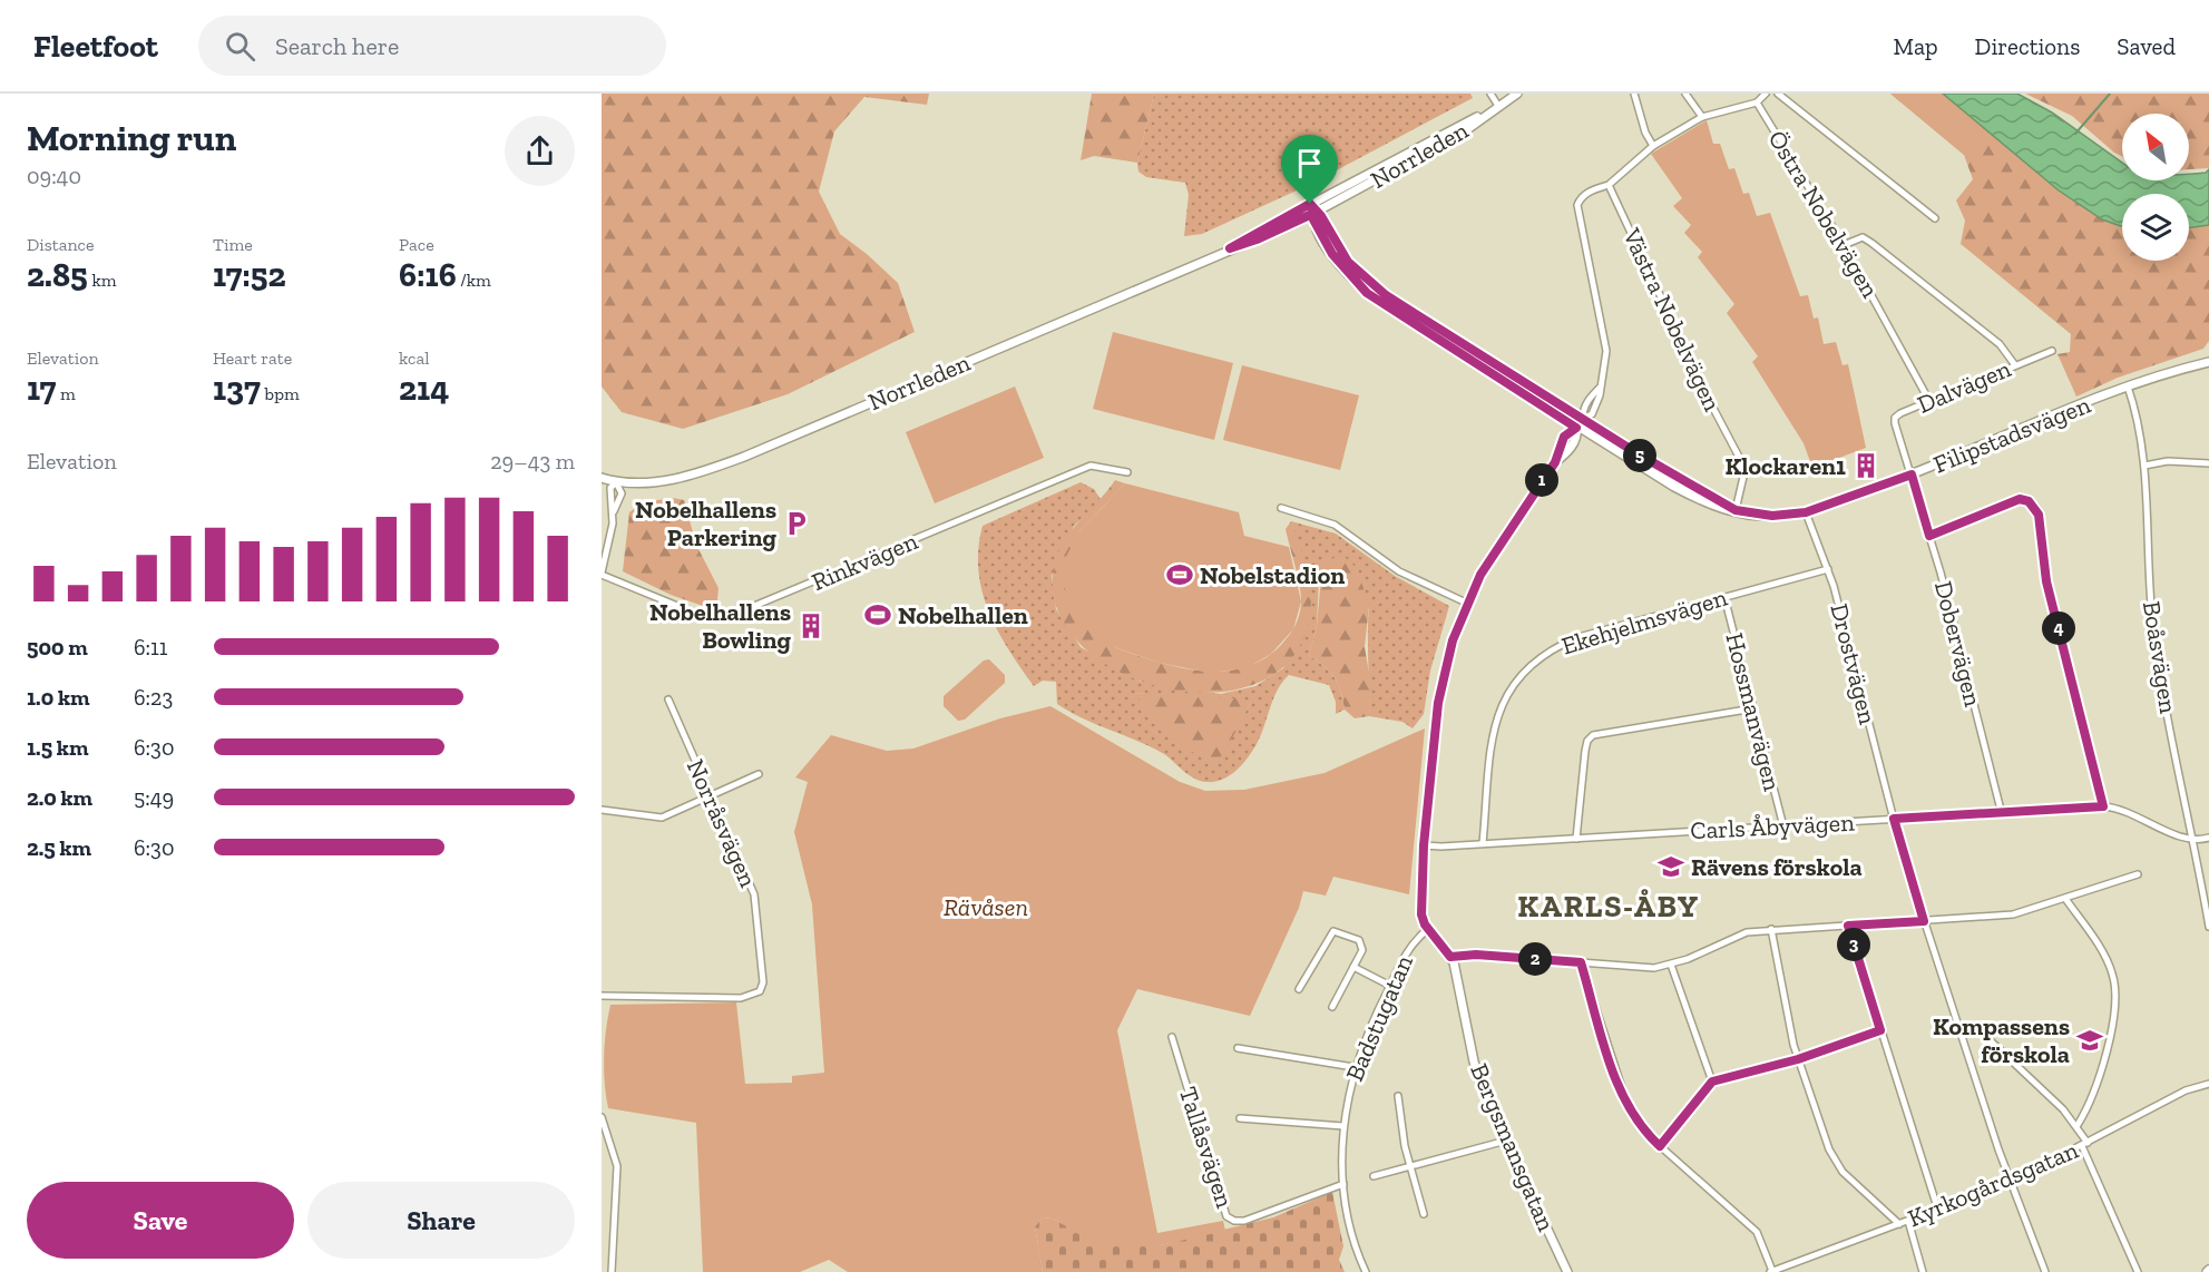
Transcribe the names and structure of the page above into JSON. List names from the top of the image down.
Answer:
{
  "streets": {
    "street": [
      "Norrleden",
      "Östra Nobelvägen",
      "Västra Nobelvägen",
      "Dalvägen",
      "Filipstadsvägen",
      "Rinkvägen",
      "Ekehjelmsvägen",
      "Dobervägen",
      "Boåsvägen",
      "Drostvägen",
      "Hossmanvägen",
      "Norråsvägen",
      "Carls Åbyvägen",
      "Badstugatan",
      "Tallåsvägen",
      "Bergsmansgatan",
      "Kyrkogårdsgatan"
    ]
  },
  "crossings": [
    ["Norrleden", "Filipstadsvägen"],
    ["Östra Nobelvägen", "Dalvägen"],
    ["Västra Nobelvägen", "Filipstadsvägen"],
    ["Dalvägen", "Filipstadsvägen"],
    ["Dalvägen", "Dobervägen"],
    ["Filipstadsvägen", "Dobervägen"],
    ["Filipstadsvägen", "Boåsvägen"],
    ["Filipstadsvägen", "Drostvägen"],
    ["Filipstadsvägen", "Bergsmansgatan"],
    ["Ekehjelmsvägen", "Drostvägen"],
    ["Ekehjelmsvägen", "Hossmanvägen"],
    ["Ekehjelmsvägen", "Carls Åbyvägen"],
    ["Dobervägen", "Carls Åbyvägen"],
    ["Boåsvägen", "Carls Åbyvägen"],
    ["Drostvägen", "Carls Åbyvägen"],
    ["Drostvägen", "Kyrkogårdsgatan"],
    ["Hossmanvägen", "Carls Åbyvägen"],
    ["Carls Åbyvägen", "Bergsmansgatan"],
    ["Badstugatan", "Tallåsvägen"],
    ["Badstugatan", "Bergsmansgatan"]
  ],
  "districts": ["KARLS-ÅBY"],
  "parks": ["Rävåsen"],
  "places": {
    "building": ["Klockaren1", "Nobelhallens Bowling"],
    "parking": ["Nobelhallens Parkering"],
    "sports": ["Nobelstadion", "Nobelhallen"],
    "school or university": ["Rävens förskola", "Kompassens förskola"]
  },
  "north": "top left",
  "page": {
    "header": "Fleetfoot",
    "search": "Search here",
    "nav": ["Map", "Directions", "Saved"],
    "heading": ["Morning run", "09:40"],
    "stats": [
      ["Distance", "2.85 km"],
      ["Time", "17:52"],
      ["Pace", "6:16 /km"],
      ["Elevation", "17 m"],
      ["Heart rate", "137 bpm"],
      ["kcal", "214"]
    ],
    "chart": ["Elevation", "29–43 m"],
    "pins": [
      "5",
      "1",
      "4",
      "3",
      "2"
    ],
    "list": [
      {
        "name": "500 m",
        "note": "6:11"
      },
      {
        "name": "1.0 km",
        "note": "6:23"
      },
      {
        "name": "1.5 km",
        "note": "6:30"
      },
      {
        "name": "2.0 km",
        "note": "5:49"
      },
      {
        "name": "2.5 km",
        "note": "6:30"
      }
    ],
    "buttons": ["Save", "Share"]
  }
}
